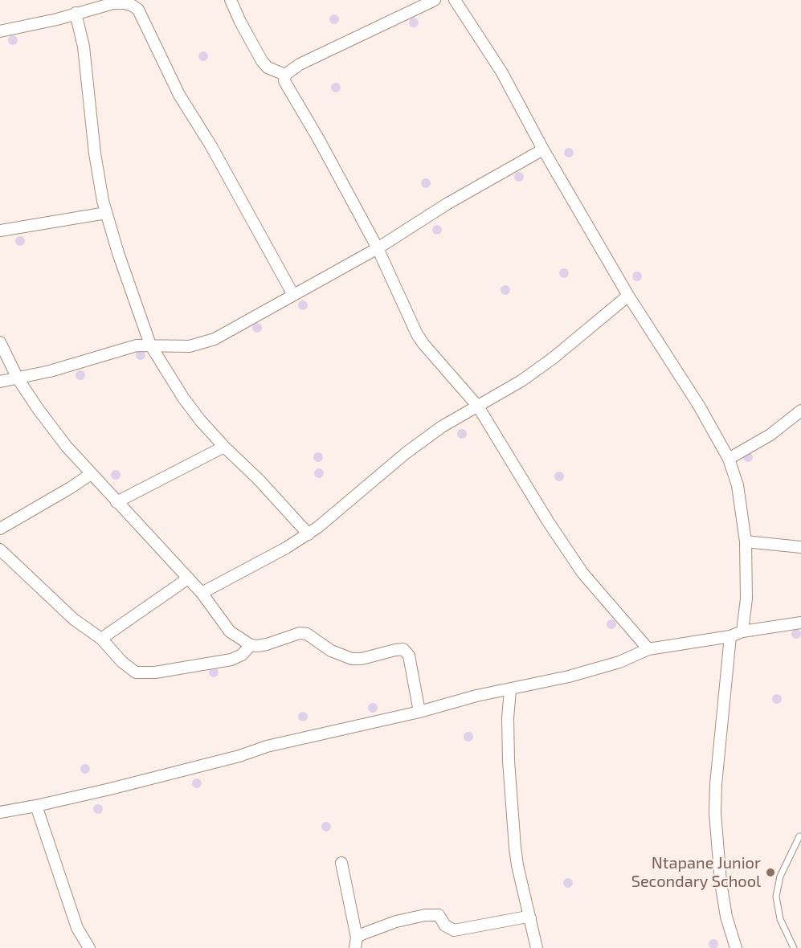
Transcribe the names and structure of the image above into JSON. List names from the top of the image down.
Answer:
{
  "places": ["Ntapane Junior Secondary School"]
}
